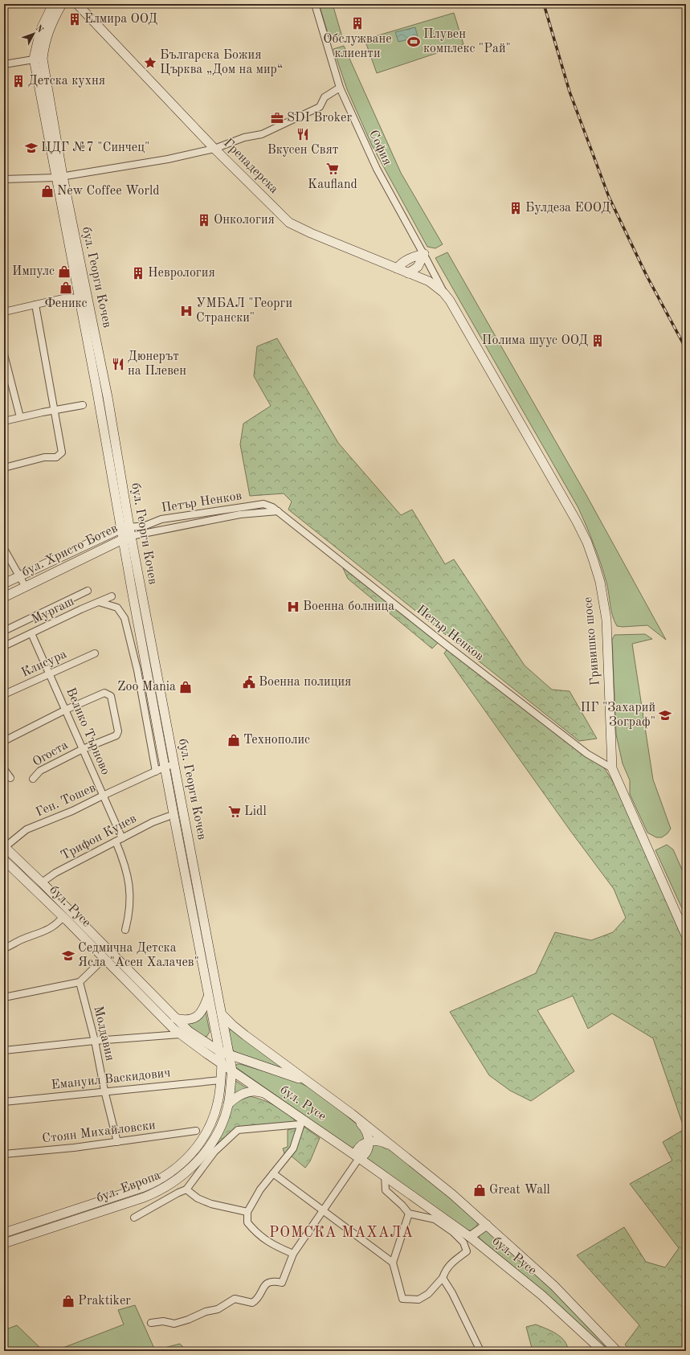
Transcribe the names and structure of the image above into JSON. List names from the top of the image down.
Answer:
{
  "streets": {
    "main road": [
      "Гренадерска",
      "бул. Георги Кочев",
      "бул. Христо Ботев",
      "Гривишко шосе",
      "бул. Русе",
      "бул. Европа"
    ],
    "street": [
      "София",
      "Петър Ненков",
      "Мургаш",
      "Клисура",
      "Велико Търново",
      "Огоста",
      "Ген. Тошев",
      "Трифон Кунев",
      "Молдавия",
      "Емануил Васкидович",
      "Стоян Михайловски"
    ]
  },
  "crossings": [
    ["София", "Гренадерска"],
    ["София", "Гривишко шосе"],
    ["Гренадерска", "Гривишко шосе"],
    ["бул. Георги Кочев", "Петър Ненков"],
    ["бул. Георги Кочев", "бул. Христо Ботев"],
    ["бул. Георги Кочев", "Ген. Тошев"],
    ["бул. Георги Кочев", "бул. Русе"],
    ["бул. Георги Кочев", "бул. Европа"],
    ["Петър Ненков", "бул. Христо Ботев"],
    ["Петър Ненков", "Гривишко шосе"],
    ["Мургаш", "Велико Търново"],
    ["Клисура", "Велико Търново"],
    ["Велико Търново", "Огоста"],
    ["Велико Търново", "Ген. Тошев"],
    ["Велико Търново", "Трифон Кунев"],
    ["Ген. Тошев", "бул. Русе"],
    ["Трифон Кунев", "бул. Русе"],
    ["бул. Русе", "бул. Европа"],
    ["Молдавия", "Емануил Васкидович"],
    ["Молдавия", "Стоян Михайловски"],
    ["Емануил Васкидович", "бул. Европа"]
  ],
  "districts": ["РОМСКА МАХАЛА"],
  "places": {
    "building": [
      "Елмира ООД",
      "Обслужване клиенти",
      "Детска кухня",
      "Булдеза ЕООД",
      "Онкология",
      "Неврология",
      "Полима шуус ООД"
    ],
    "sports": ["Плувен комплекс \"Рай\""],
    "place": ["Българска Божия Църква „Дом на мир“"],
    "office": ["SDI Broker"],
    "restaurant": ["Вкусен Свят", "Дюнерът на Плевен"],
    "school or university": ["ЦДГ №7 \"Синчец\"", "ПГ \"Захарий Зограф\"", "Седмична Детска Ясла \"Асен Халачев\""],
    "supermarket": ["Kaufland", "Lidl"],
    "shop": [
      "New Coffee World",
      "Импулс",
      "Феникс",
      "Zoo Mania",
      "Технополис",
      "Great Wall",
      "Praktiker"
    ],
    "hospital": ["УМБАЛ \"Георги Странски\"", "Военна болница"],
    "public building": ["Военна полиция"]
  },
  "north": "top right"
}
